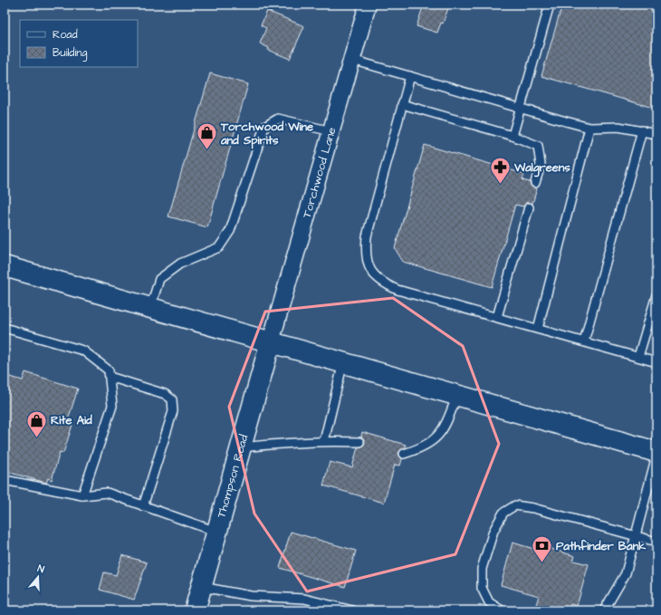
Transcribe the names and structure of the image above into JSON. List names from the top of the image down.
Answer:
{
  "streets": {
    "main road": ["Thompson Road"],
    "street": ["Torchwood Lane"]
  },
  "crossings": [
    ["Torchwood Lane", "Thompson Road"]
  ],
  "places": {
    "shop": ["Torchwood Wine and Spirits", "Rite Aid"],
    "pharmacy": ["Walgreens"],
    "bank": ["Pathfinder Bank"]
  },
  "legend": ["Road", "Building"],
  "north": "top"
}
